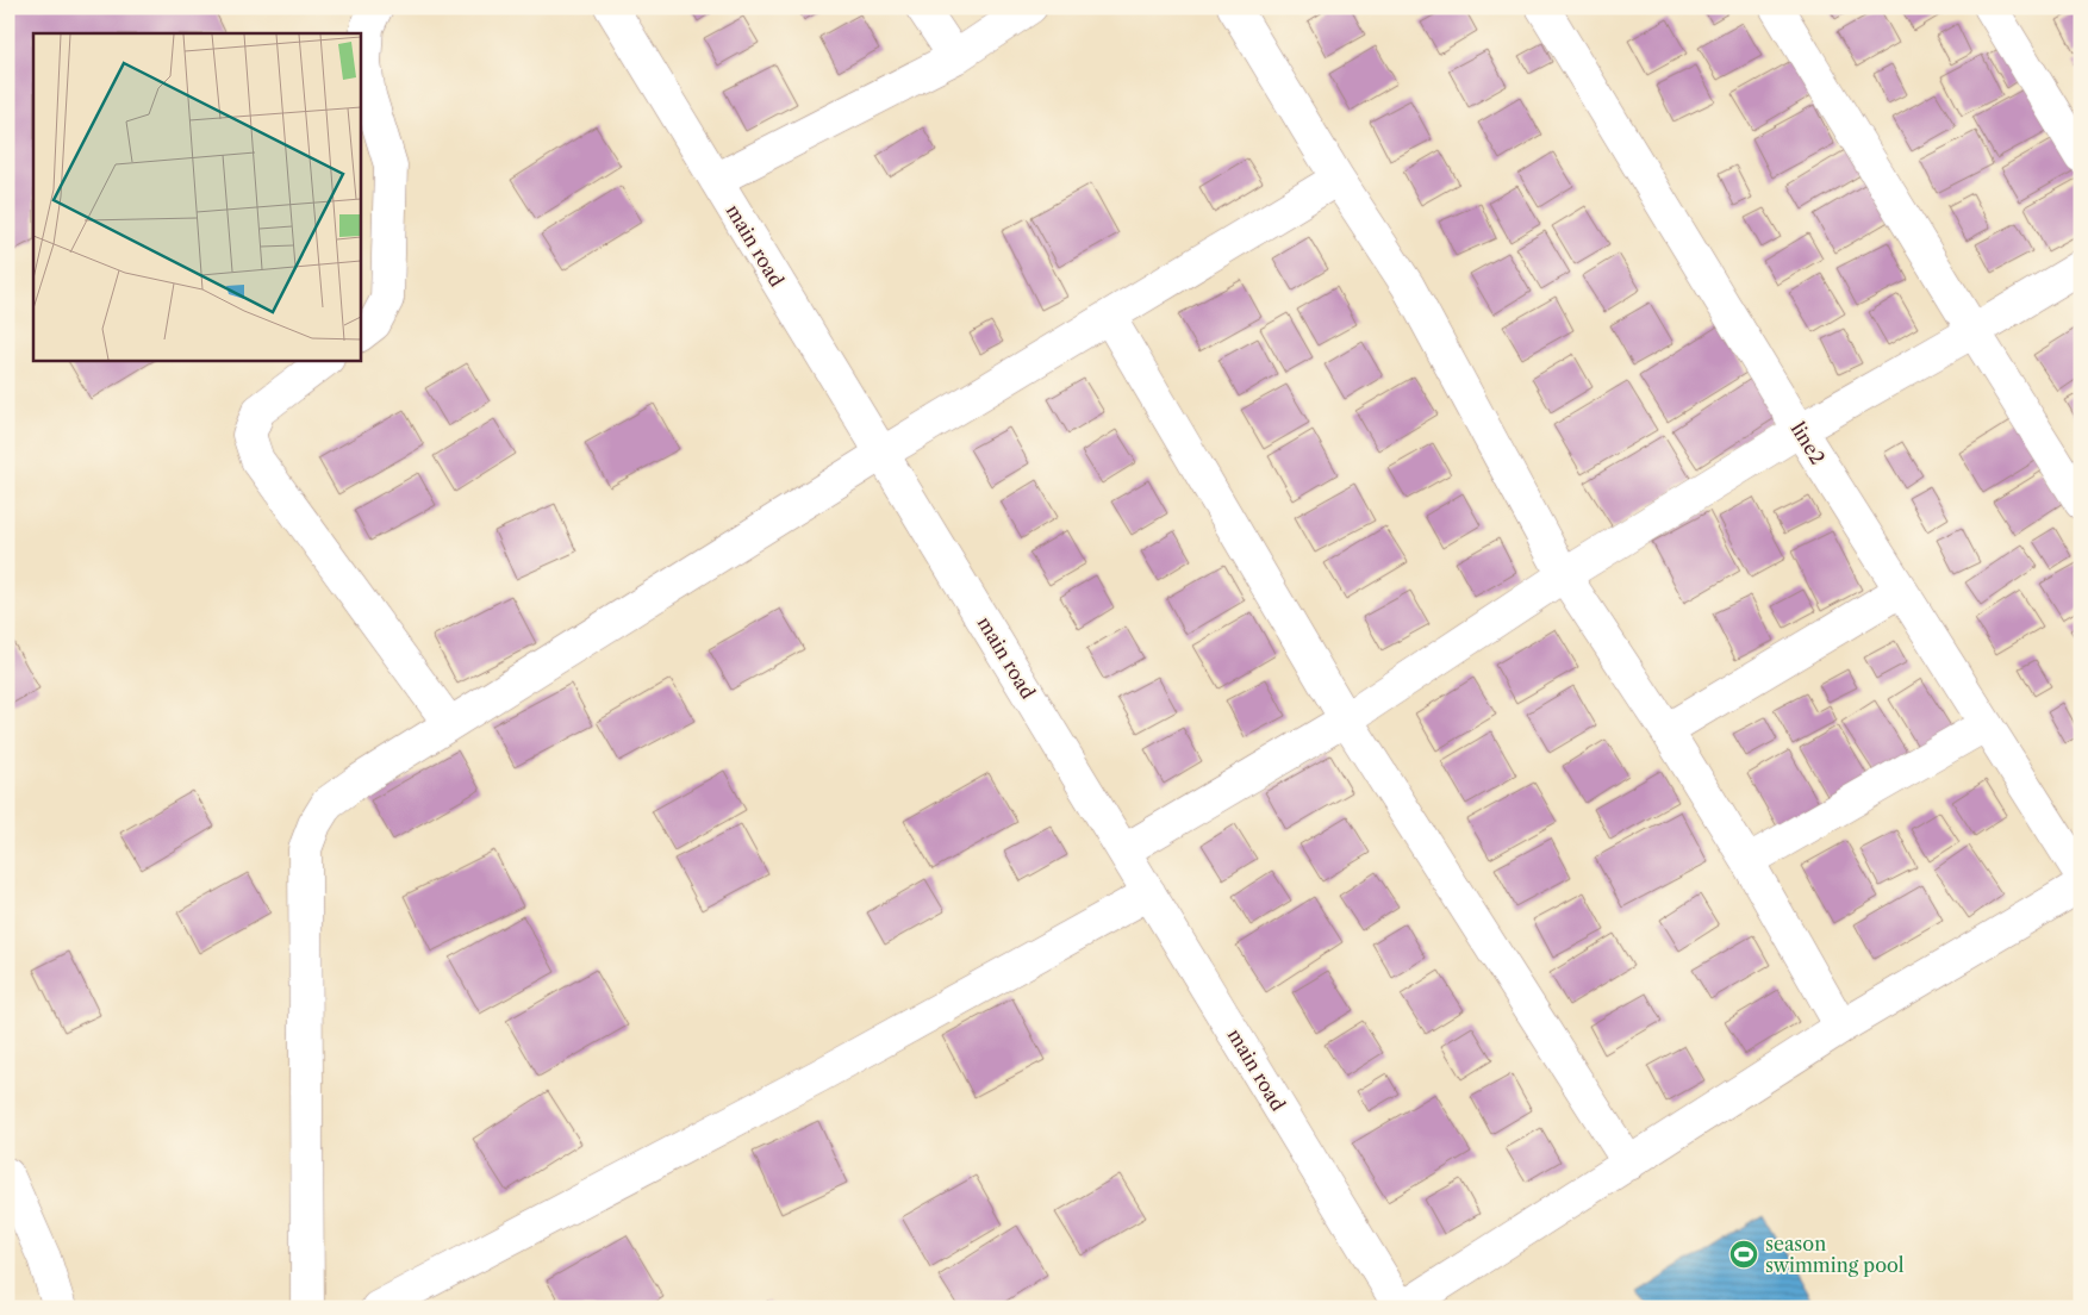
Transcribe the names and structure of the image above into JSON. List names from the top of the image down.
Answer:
{
  "streets": {
    "street": ["main road", "line2"]
  },
  "places": {
    "sports": ["season swimming pool"]
  }
}
